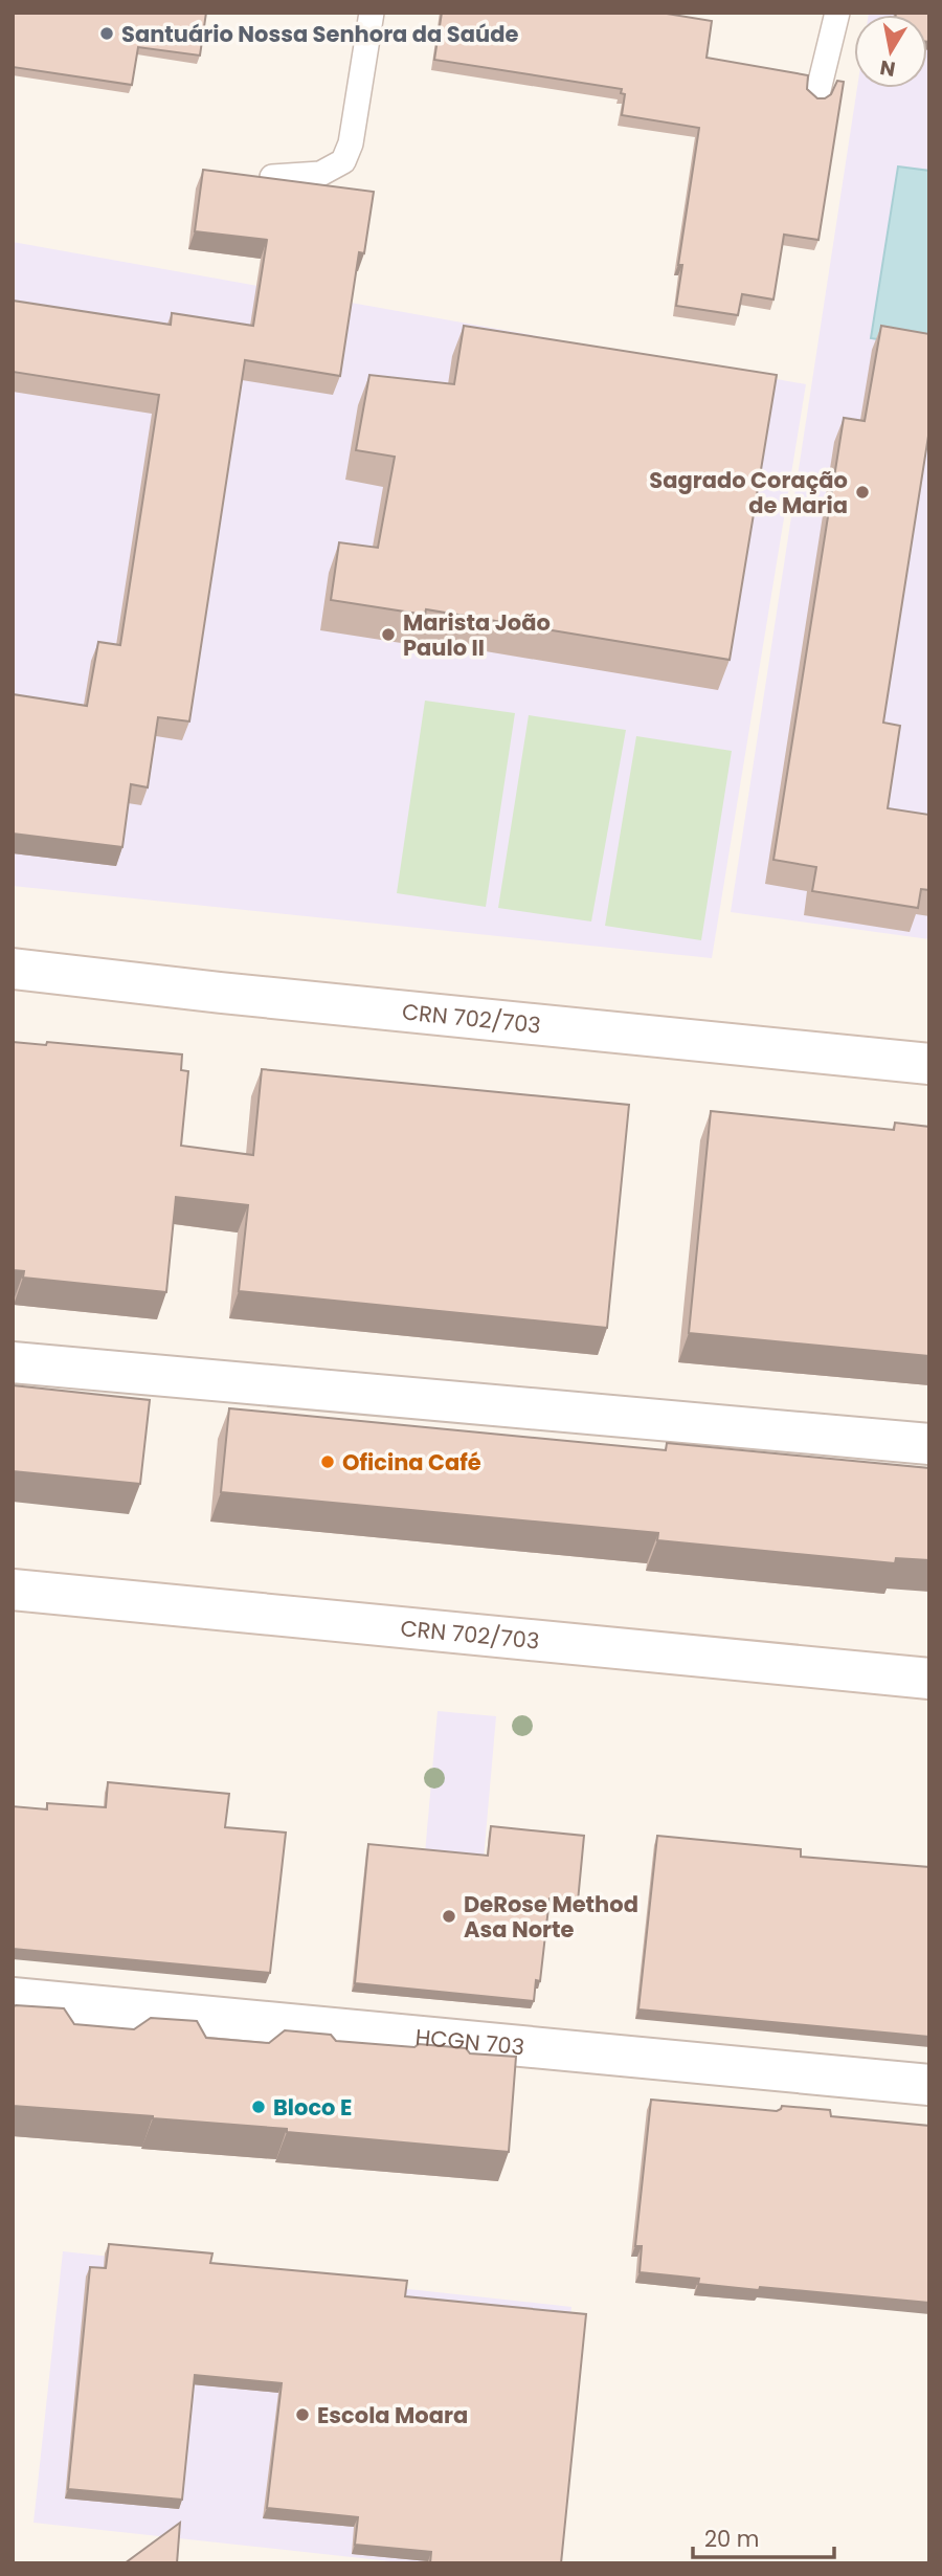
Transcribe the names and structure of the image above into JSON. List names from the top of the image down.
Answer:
{
  "streets": {
    "street": ["CRN 702/703", "HCGN 703"]
  },
  "places": [
    "Santuário Nossa Senhora da Saúde",
    "Sagrado Coração de Maria",
    "Marista João Paulo II",
    "Oficina Café",
    "DeRose Method Asa Norte",
    "Bloco E",
    "Escola Moara"
  ],
  "scale_bar": "20 m",
  "north": "bottom"
}
